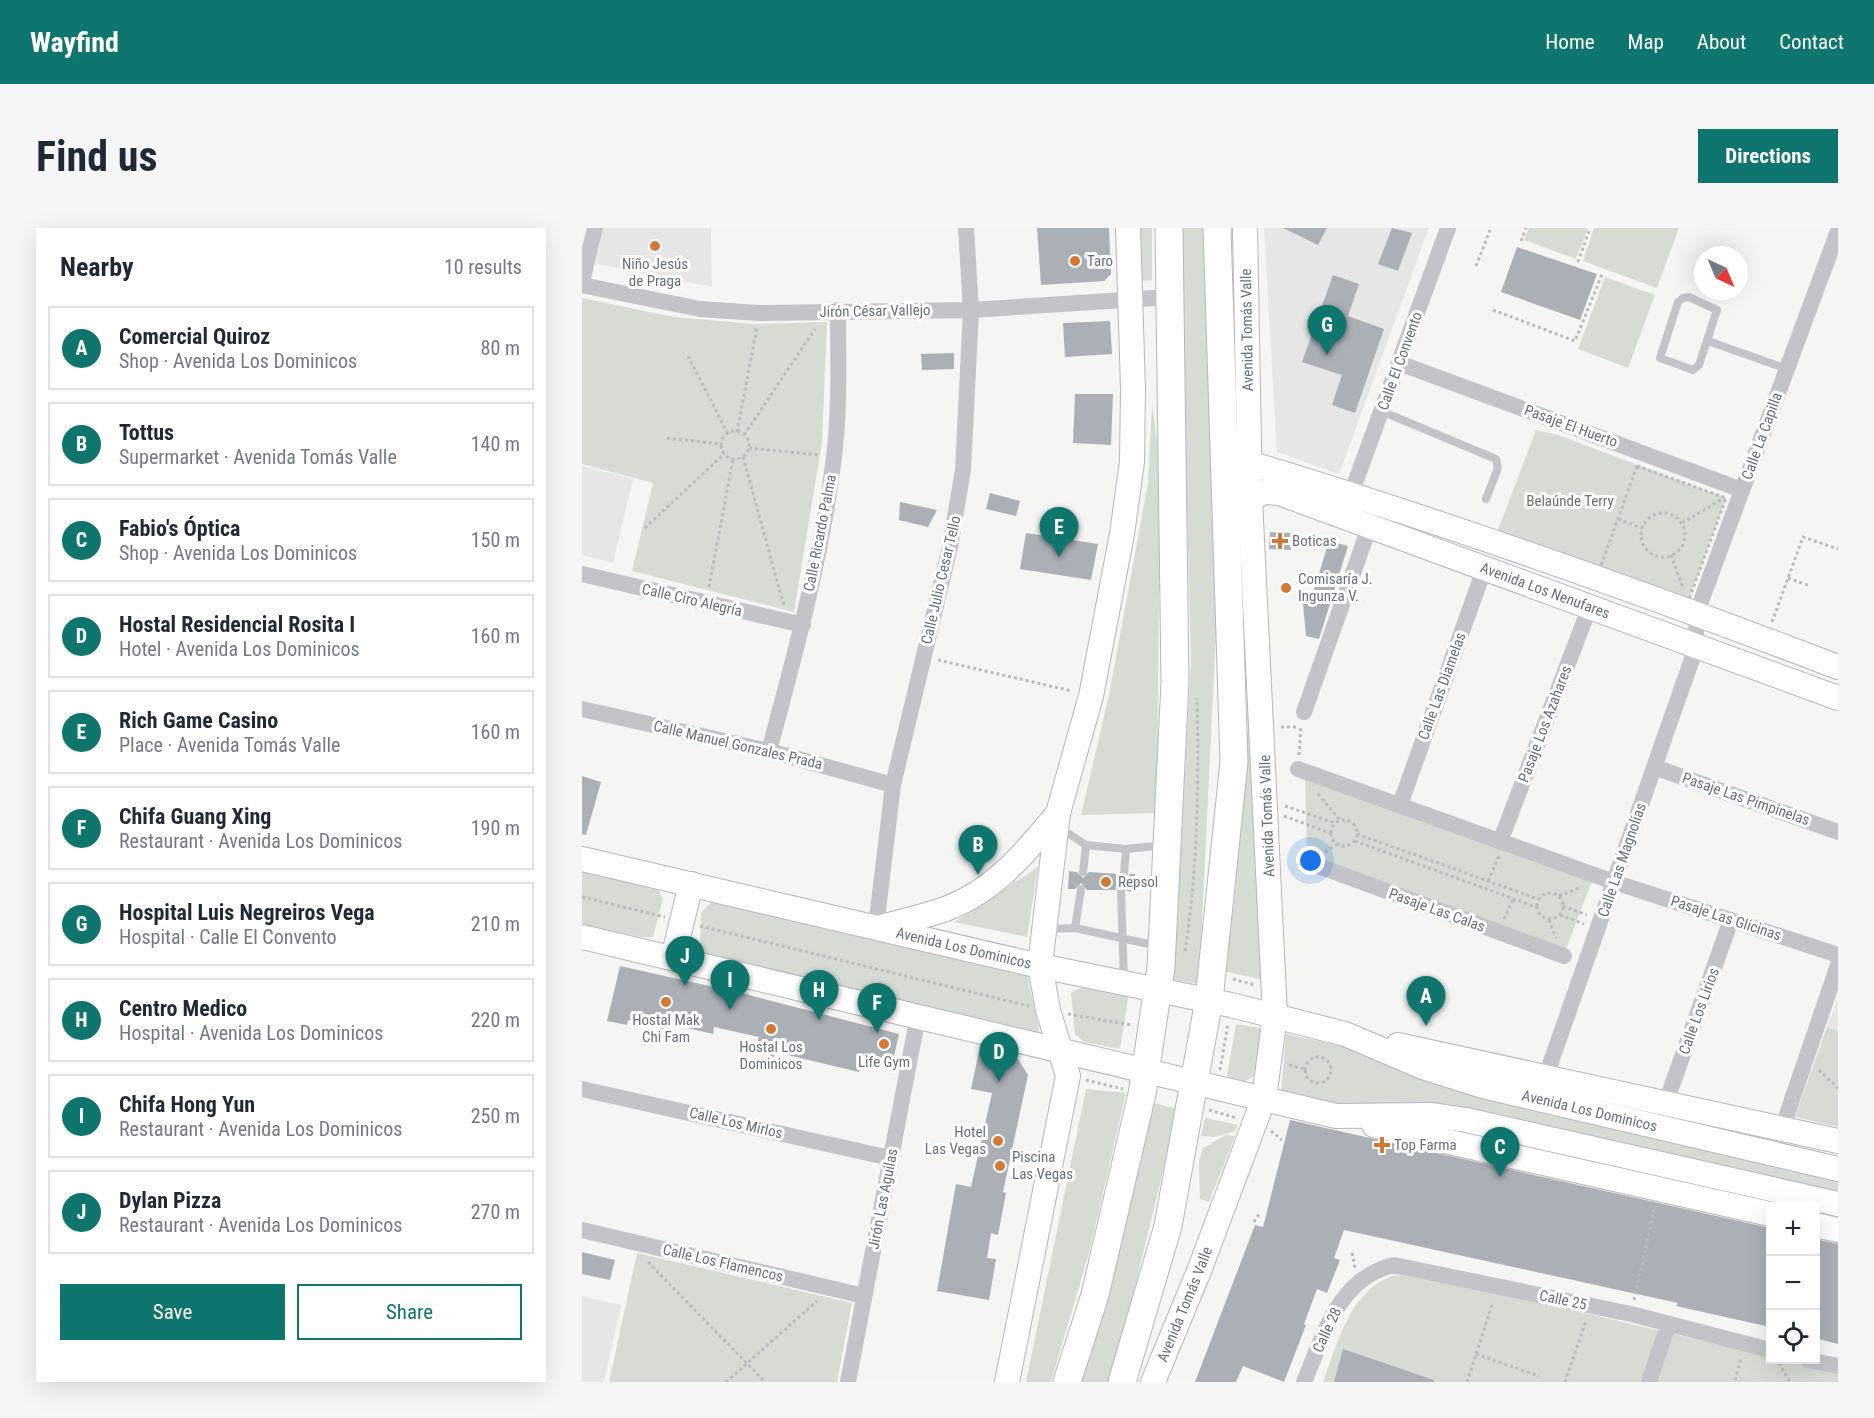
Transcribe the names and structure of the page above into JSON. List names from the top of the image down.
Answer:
{
  "streets": {
    "main road": ["Avenida Tomás Valle", "Avenida Los Nenufares", "Avenida Los Dominicos"],
    "street": [
      "Jirón César Vallejo",
      "Calle El Convento",
      "Pasaje El Huerto",
      "Calle La Capilla",
      "Calle Ricardo Palma",
      "Calle Julio Cesar Tello",
      "Calle Ciro Alegría",
      "Calle Las Diamelas",
      "Pasaje Los Azahares",
      "Calle Manuel Gonzales Prada",
      "Pasaje Las Pimpinelas",
      "Calle Las Magnolias",
      "Pasaje Las Calas",
      "Pasaje Las Glicinas",
      "Calle Los Lirios",
      "Calle Los Mirlos",
      "Jirón Las Aguilas",
      "Calle Los Flamencos",
      "Calle 25",
      "Calle 28"
    ]
  },
  "crossings": [
    ["Jirón César Vallejo", "Calle Ricardo Palma"],
    ["Jirón César Vallejo", "Calle Julio Cesar Tello"],
    ["Avenida Tomás Valle", "Avenida Los Nenufares"],
    ["Avenida Tomás Valle", "Avenida Los Dominicos"],
    ["Calle El Convento", "Pasaje El Huerto"],
    ["Calle El Convento", "Avenida Los Nenufares"],
    ["Pasaje El Huerto", "Calle La Capilla"],
    ["Calle La Capilla", "Avenida Los Nenufares"],
    ["Calle La Capilla", "Calle Las Magnolias"],
    ["Calle Ricardo Palma", "Calle Ciro Alegría"],
    ["Calle Ricardo Palma", "Calle Manuel Gonzales Prada"],
    ["Calle Julio Cesar Tello", "Calle Manuel Gonzales Prada"],
    ["Calle Julio Cesar Tello", "Avenida Los Dominicos"],
    ["Avenida Los Nenufares", "Calle Las Diamelas"],
    ["Avenida Los Nenufares", "Pasaje Los Azahares"],
    ["Avenida Los Nenufares", "Calle Las Magnolias"],
    ["Calle Las Diamelas", "Pasaje Las Glicinas"],
    ["Pasaje Los Azahares", "Pasaje Las Glicinas"],
    ["Pasaje Las Pimpinelas", "Calle Las Magnolias"],
    ["Calle Las Magnolias", "Pasaje Las Glicinas"],
    ["Calle Las Magnolias", "Avenida Los Dominicos"],
    ["Pasaje Las Glicinas", "Calle Los Lirios"],
    ["Avenida Los Dominicos", "Calle Los Lirios"],
    ["Calle Los Mirlos", "Jirón Las Aguilas"],
    ["Jirón Las Aguilas", "Calle Los Flamencos"],
    ["Calle 25", "Calle 28"]
  ],
  "parks": ["Belaúnde Terry"],
  "places": {
    "other": [
      "Niño Jesús de Praga",
      "Taro",
      "Comisaría J. Ingunza V.",
      "Repsol",
      "Hostal Mak Chi Fam",
      "Hostal Los Dominicos",
      "Life Gym",
      "Hotel Las Vegas",
      "Piscina Las Vegas"
    ],
    "health": ["Boticas", "Top Farma"]
  },
  "north": "bottom right",
  "page": {
    "header": "Wayfind",
    "nav": [
      "Home",
      "Map",
      "About",
      "Contact"
    ],
    "buttons": [
      "Directions",
      ["Save", "Share"]
    ],
    "title": "Find us",
    "heading": ["Nearby", "10 results"],
    "pins": [
      "G",
      "E",
      "B",
      "J",
      "I",
      "H",
      "A",
      "F",
      "D",
      "C"
    ],
    "list": [
      {
        "mark": "A",
        "name": "Comercial Quiroz",
        "note": "Shop · Avenida Los Dominicos",
        "value": "80 m"
      },
      {
        "mark": "B",
        "name": "Tottus",
        "note": "Supermarket · Avenida Tomás Valle",
        "value": "140 m"
      },
      {
        "mark": "C",
        "name": "Fabio's Óptica",
        "note": "Shop · Avenida Los Dominicos",
        "value": "150 m"
      },
      {
        "mark": "D",
        "name": "Hostal Residencial Rosita I",
        "note": "Hotel · Avenida Los Dominicos",
        "value": "160 m"
      },
      {
        "mark": "E",
        "name": "Rich Game Casino",
        "note": "Place · Avenida Tomás Valle",
        "value": "160 m"
      },
      {
        "mark": "F",
        "name": "Chifa Guang Xing",
        "note": "Restaurant · Avenida Los Dominicos",
        "value": "190 m"
      },
      {
        "mark": "G",
        "name": "Hospital Luis Negreiros Vega",
        "note": "Hospital · Calle El Convento",
        "value": "210 m"
      },
      {
        "mark": "H",
        "name": "Centro Medico",
        "note": "Hospital · Avenida Los Dominicos",
        "value": "220 m"
      },
      {
        "mark": "I",
        "name": "Chifa Hong Yun",
        "note": "Restaurant · Avenida Los Dominicos",
        "value": "250 m"
      },
      {
        "mark": "J",
        "name": "Dylan Pizza",
        "note": "Restaurant · Avenida Los Dominicos",
        "value": "270 m"
      }
    ],
    "map_buttons": ["+", "−"]
  }
}
